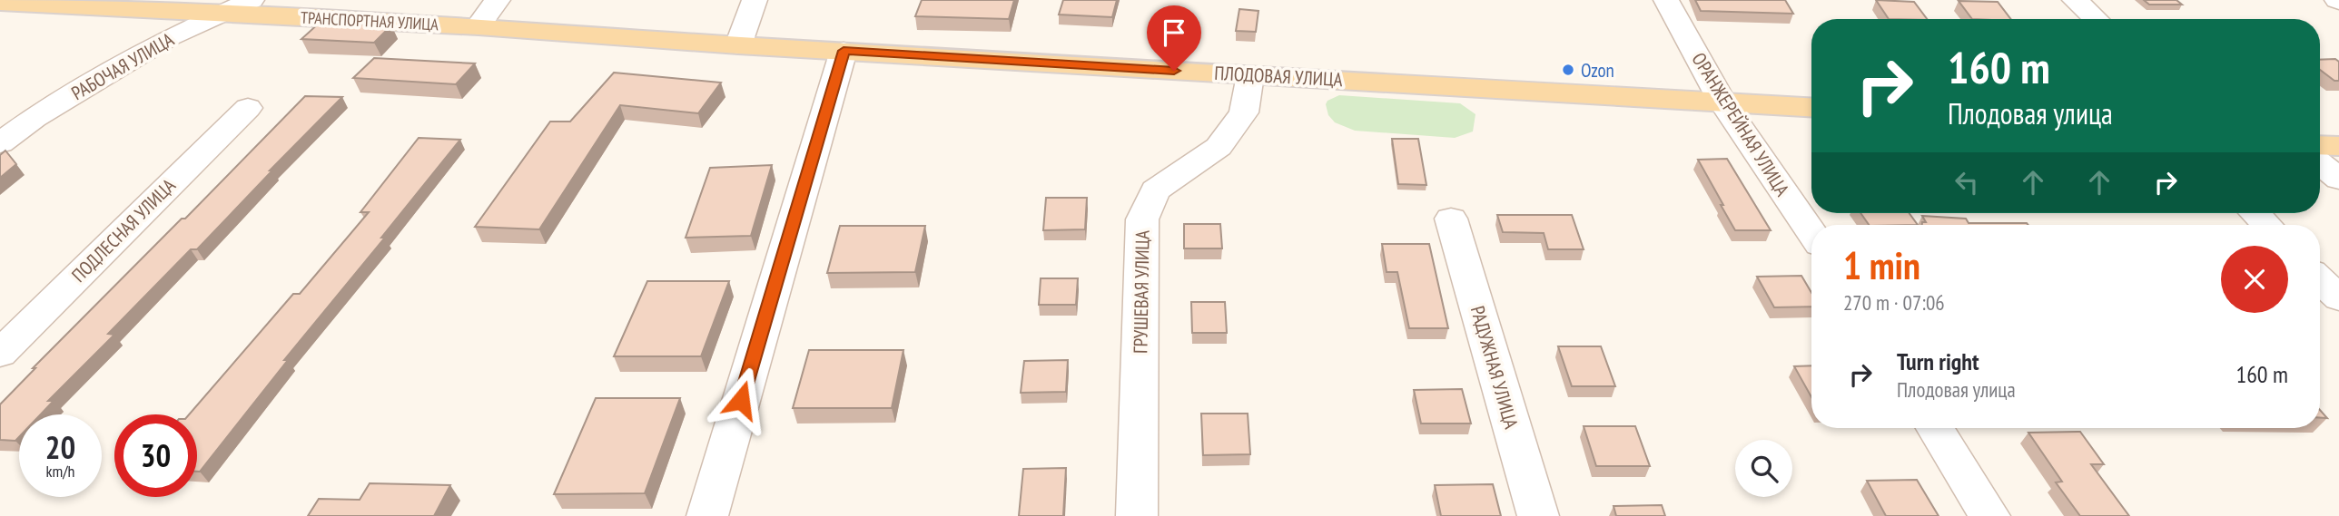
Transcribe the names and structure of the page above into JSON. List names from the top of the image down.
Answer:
{
  "streets": {
    "main road": ["ТРАНСПОРТНАЯ УЛИЦА", "ПЛОДОВАЯ УЛИЦА"],
    "street": [
      "РАБОЧАЯ УЛИЦА",
      "ОРАНЖЕРЕЙНАЯ УЛИЦА",
      "ПОДЛЕСНАЯ УЛИЦА",
      "ГРУШЕВАЯ УЛИЦА",
      "РАДУЖНАЯ УЛИЦА"
    ]
  },
  "crossings": [
    ["ТРАНСПОРТНАЯ УЛИЦА", "РАБОЧАЯ УЛИЦА"],
    ["ТРАНСПОРТНАЯ УЛИЦА", "ПЛОДОВАЯ УЛИЦА"],
    ["ПЛОДОВАЯ УЛИЦА", "ОРАНЖЕРЕЙНАЯ УЛИЦА"],
    ["ПЛОДОВАЯ УЛИЦА", "ГРУШЕВАЯ УЛИЦА"]
  ],
  "places": ["Ozon"],
  "page": {
    "turn": ["160 m", "Плодовая улица"],
    "heading": ["1 min", "270 m · 07:06"],
    "list": [
      {
        "name": "Turn right",
        "note": "Плодовая улица",
        "value": "160 m"
      }
    ],
    "speed": "20 km/h",
    "limit": "30"
  }
}
